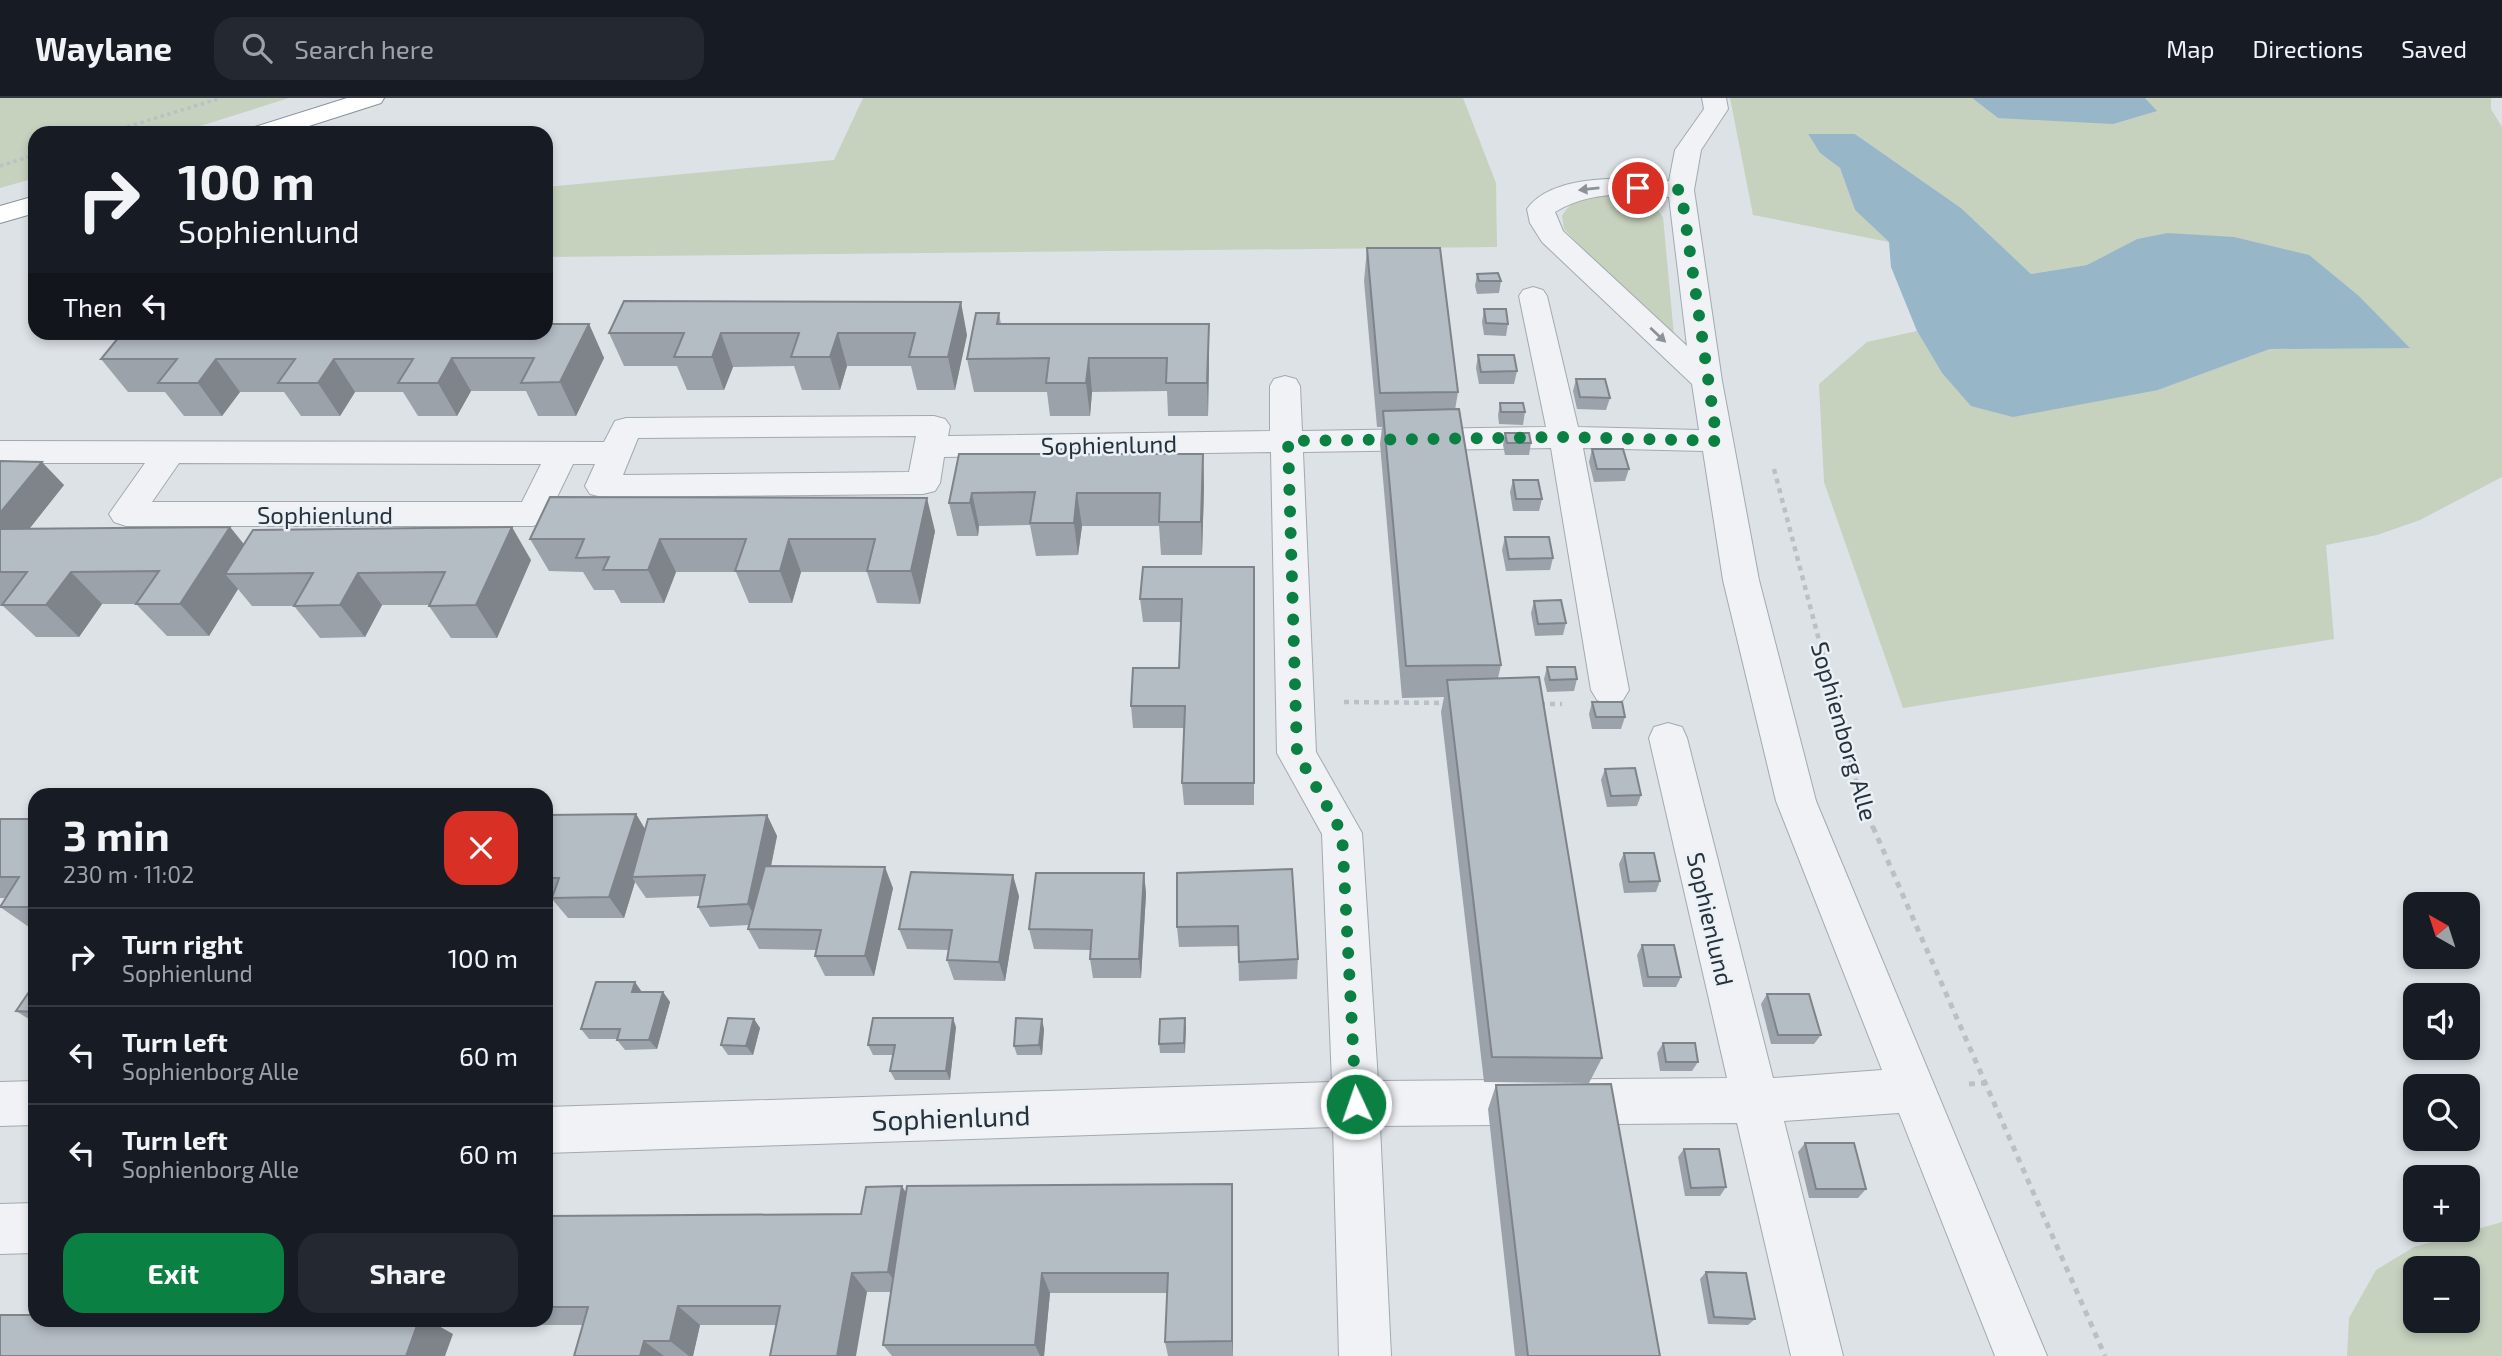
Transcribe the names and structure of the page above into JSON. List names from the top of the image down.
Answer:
{
  "streets": {
    "street": ["Sophienlund"],
    "path": ["Sophienborg Alle"]
  },
  "north": "top left",
  "page": {
    "header": "Waylane",
    "search": "Search here",
    "nav": ["Map", "Directions", "Saved"],
    "turn": ["100 m", "Sophienlund"],
    "then": "Then",
    "heading": ["3 min", "230 m · 11:02"],
    "map_buttons": ["+", "−"],
    "list": [
      {
        "name": "Turn right",
        "note": "Sophienlund",
        "value": "100 m"
      },
      {
        "name": "Turn left",
        "note": "Sophienborg Alle",
        "value": "60 m"
      },
      {
        "name": "Turn left",
        "note": "Sophienborg Alle",
        "value": "60 m"
      }
    ],
    "buttons": ["Exit", "Share"]
  }
}
